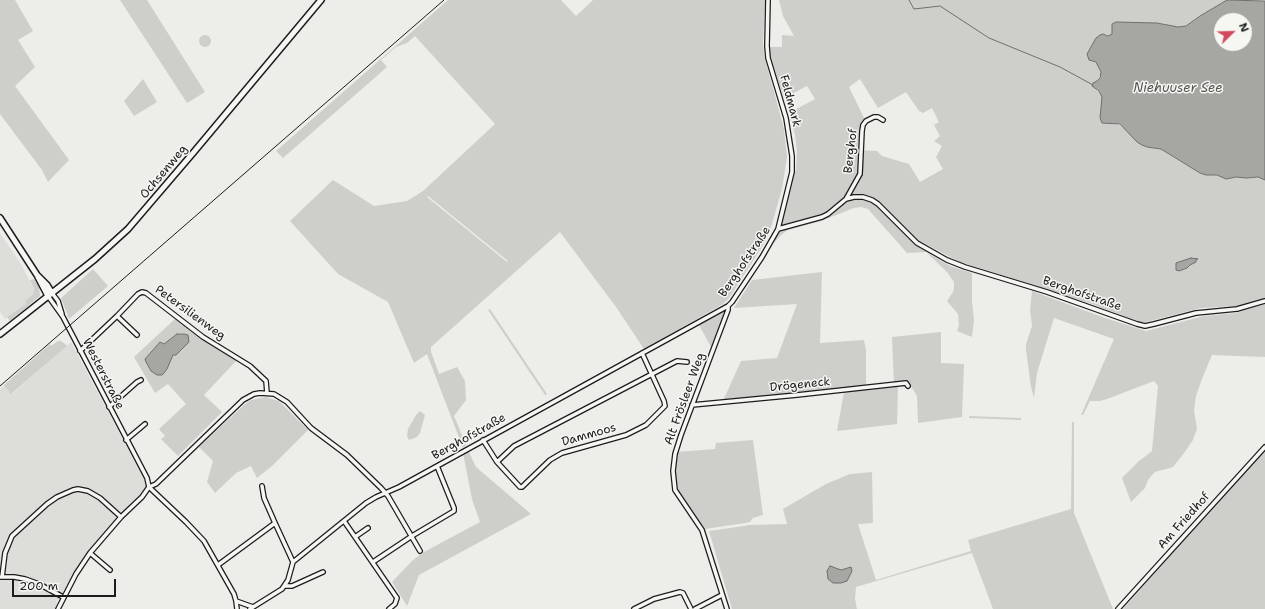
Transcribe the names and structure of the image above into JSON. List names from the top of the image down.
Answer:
{
  "streets": {
    "main road": ["Ochsenweg"],
    "street": [
      "Feldmark",
      "Berghof",
      "Berghofstraße",
      "Petersilienweg",
      "Westerstraße",
      "Drögeneck",
      "Alt Frösleer Weg",
      "Dammoos",
      "Am Friedhof"
    ]
  },
  "crossings": [
    ["Feldmark", "Berghofstraße"],
    ["Berghof", "Berghofstraße"],
    ["Ochsenweg", "Westerstraße"],
    ["Berghofstraße", "Alt Frösleer Weg"],
    ["Berghofstraße", "Dammoos"],
    ["Petersilienweg", "Westerstraße"],
    ["Drögeneck", "Alt Frösleer Weg"]
  ],
  "water": ["Niehuuser See"],
  "scale_bar": "200 m",
  "north": "top right"
}
